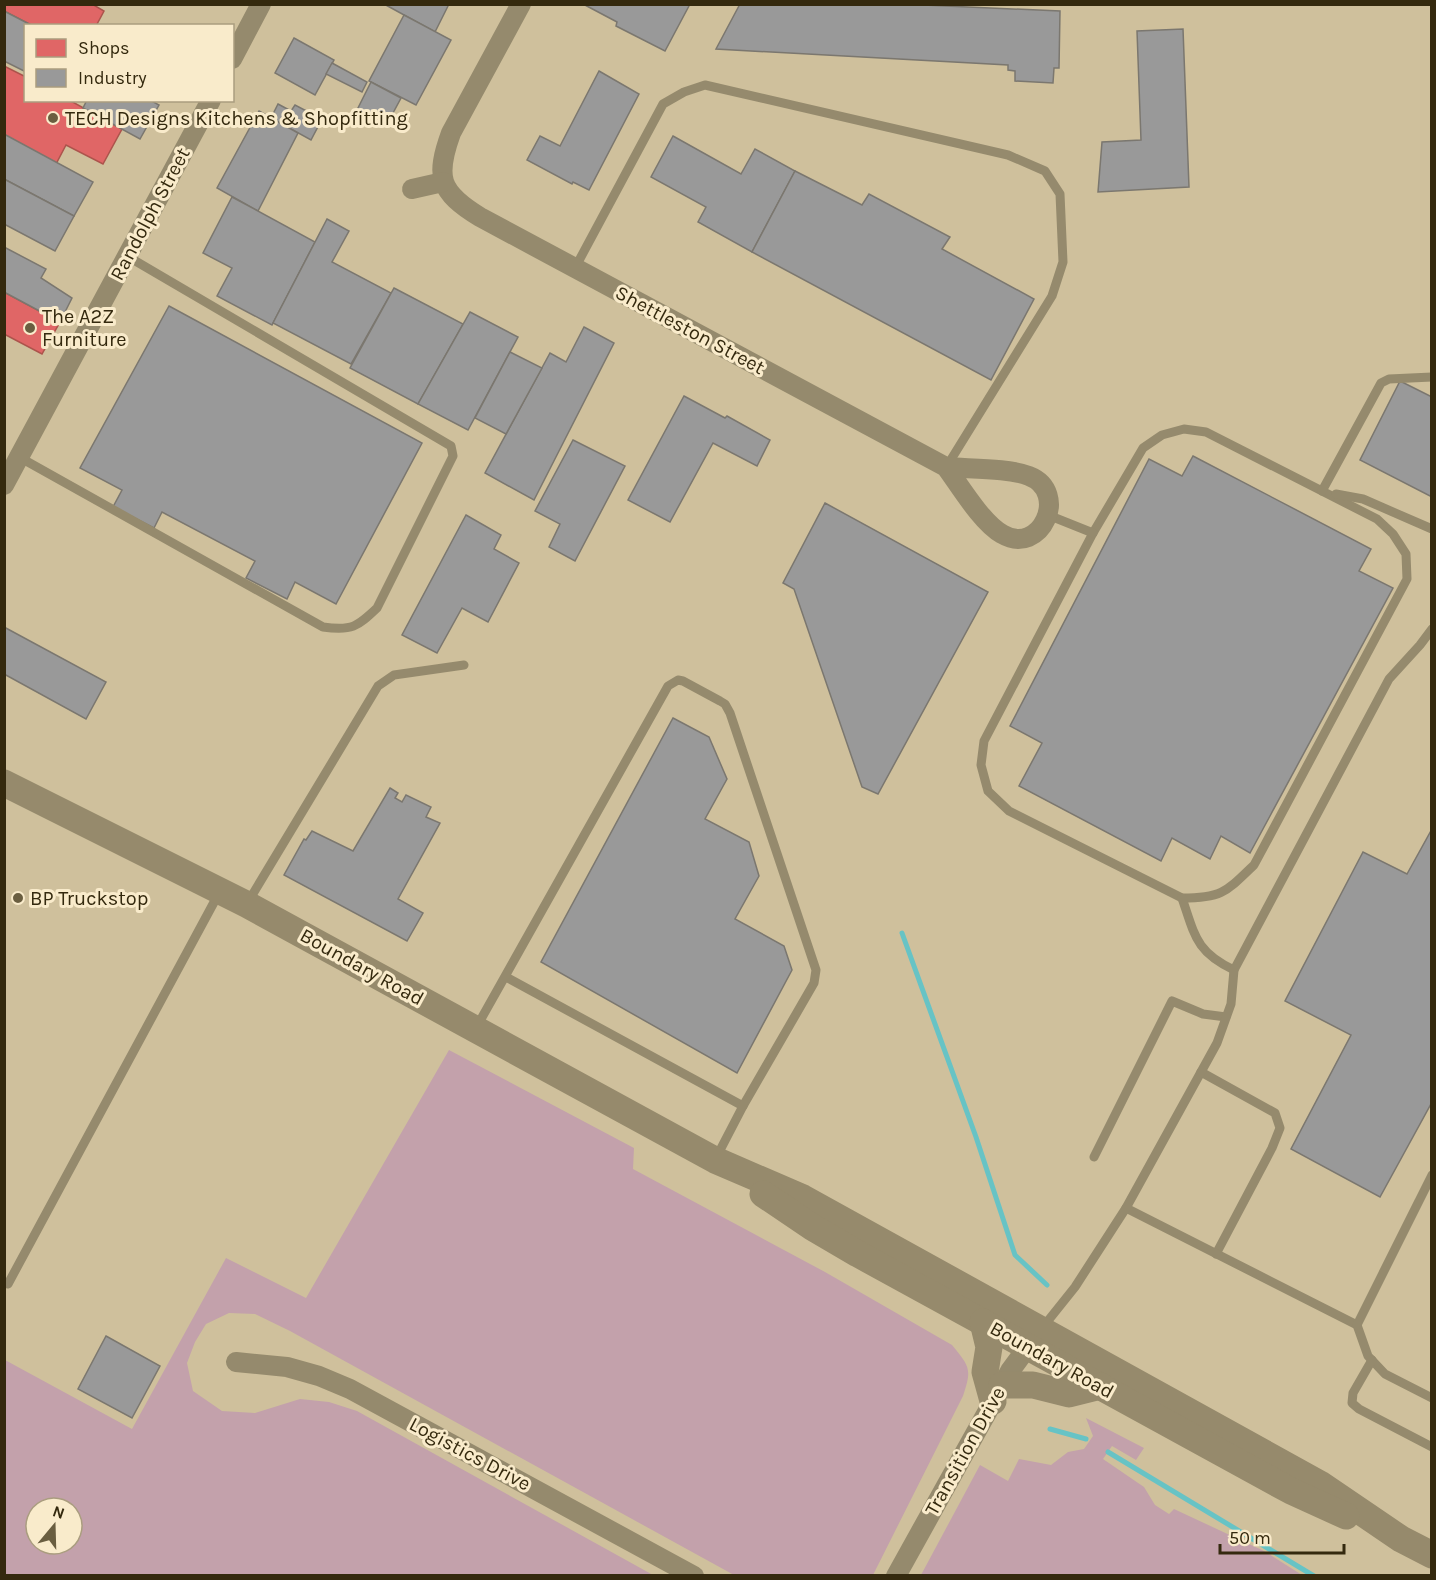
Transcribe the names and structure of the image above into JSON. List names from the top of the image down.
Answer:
{
  "streets": {
    "main road": ["Boundary Road"],
    "street": [
      "Randolph Street",
      "Shettleston Street",
      "Transition Drive",
      "Logistics Drive"
    ]
  },
  "crossings": [
    ["Boundary Road", "Transition Drive"]
  ],
  "places": ["TECH Designs Kitchens & Shopfitting", "The A2Z Furniture", "BP Truckstop"],
  "legend": ["Shops", "Industry"],
  "scale_bar": "50 m",
  "north": "top"
}
